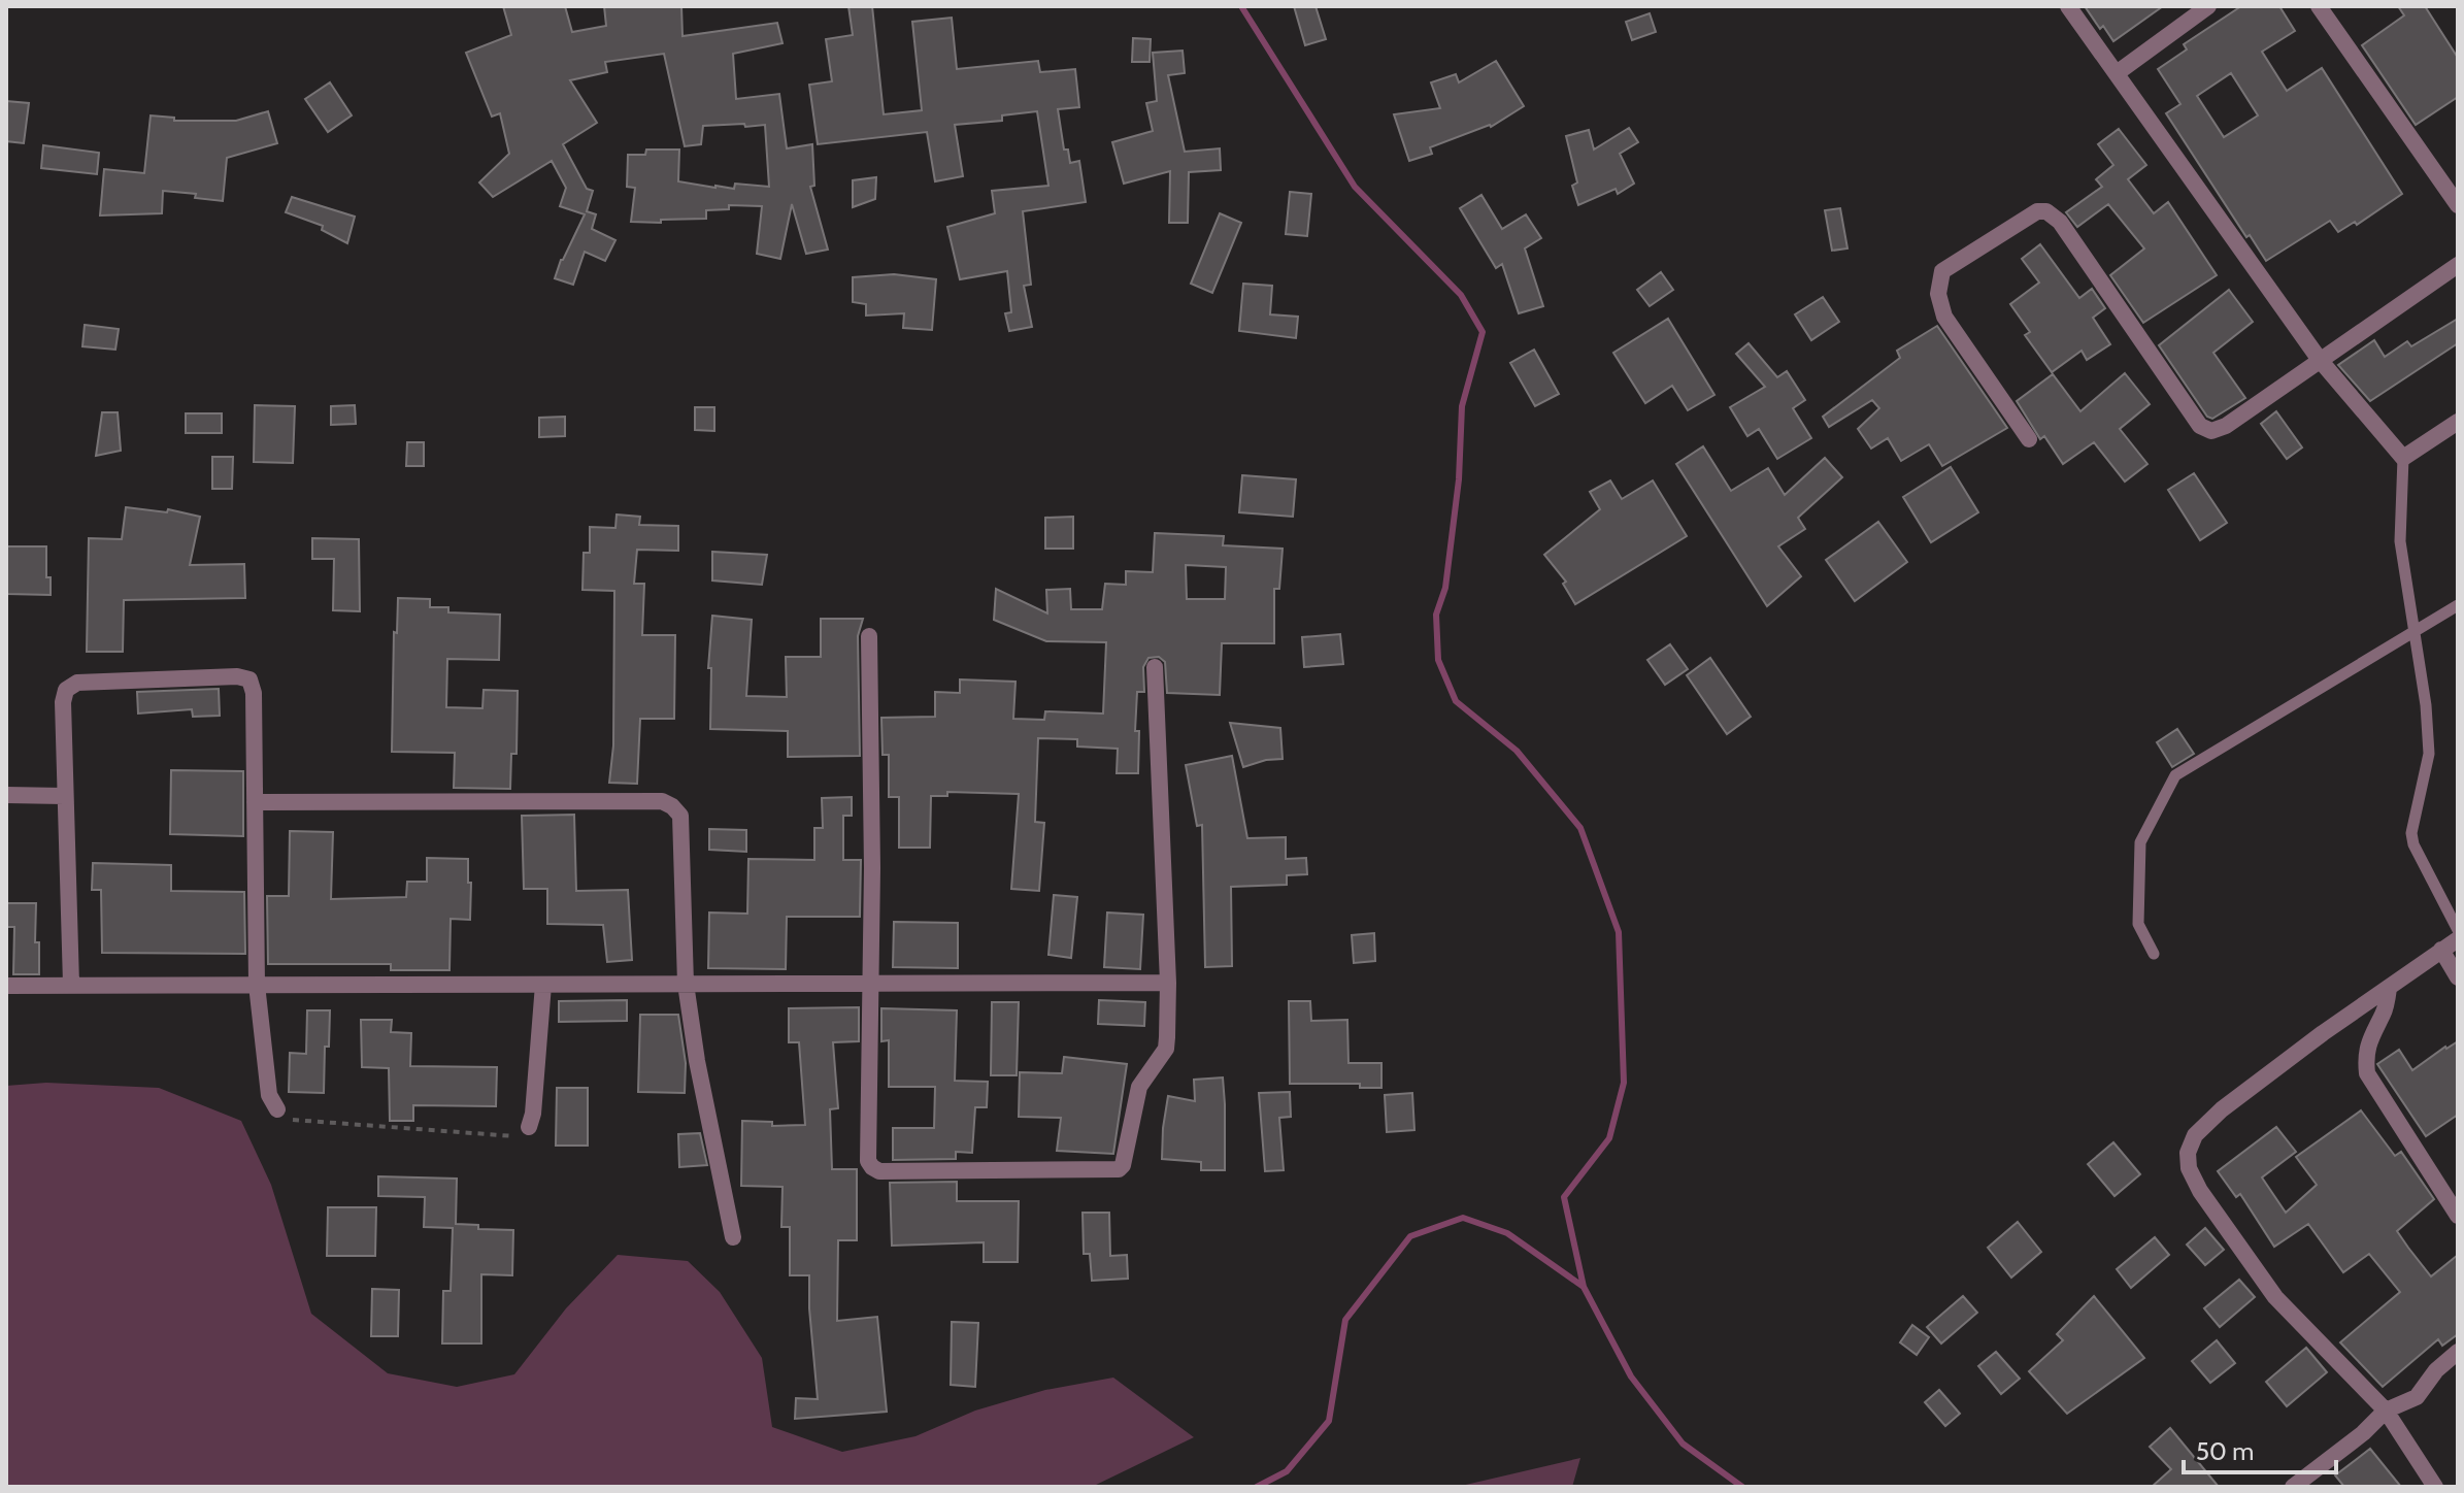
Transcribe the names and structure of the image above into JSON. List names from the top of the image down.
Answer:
{
  "scale_bar": "50 m"
}
